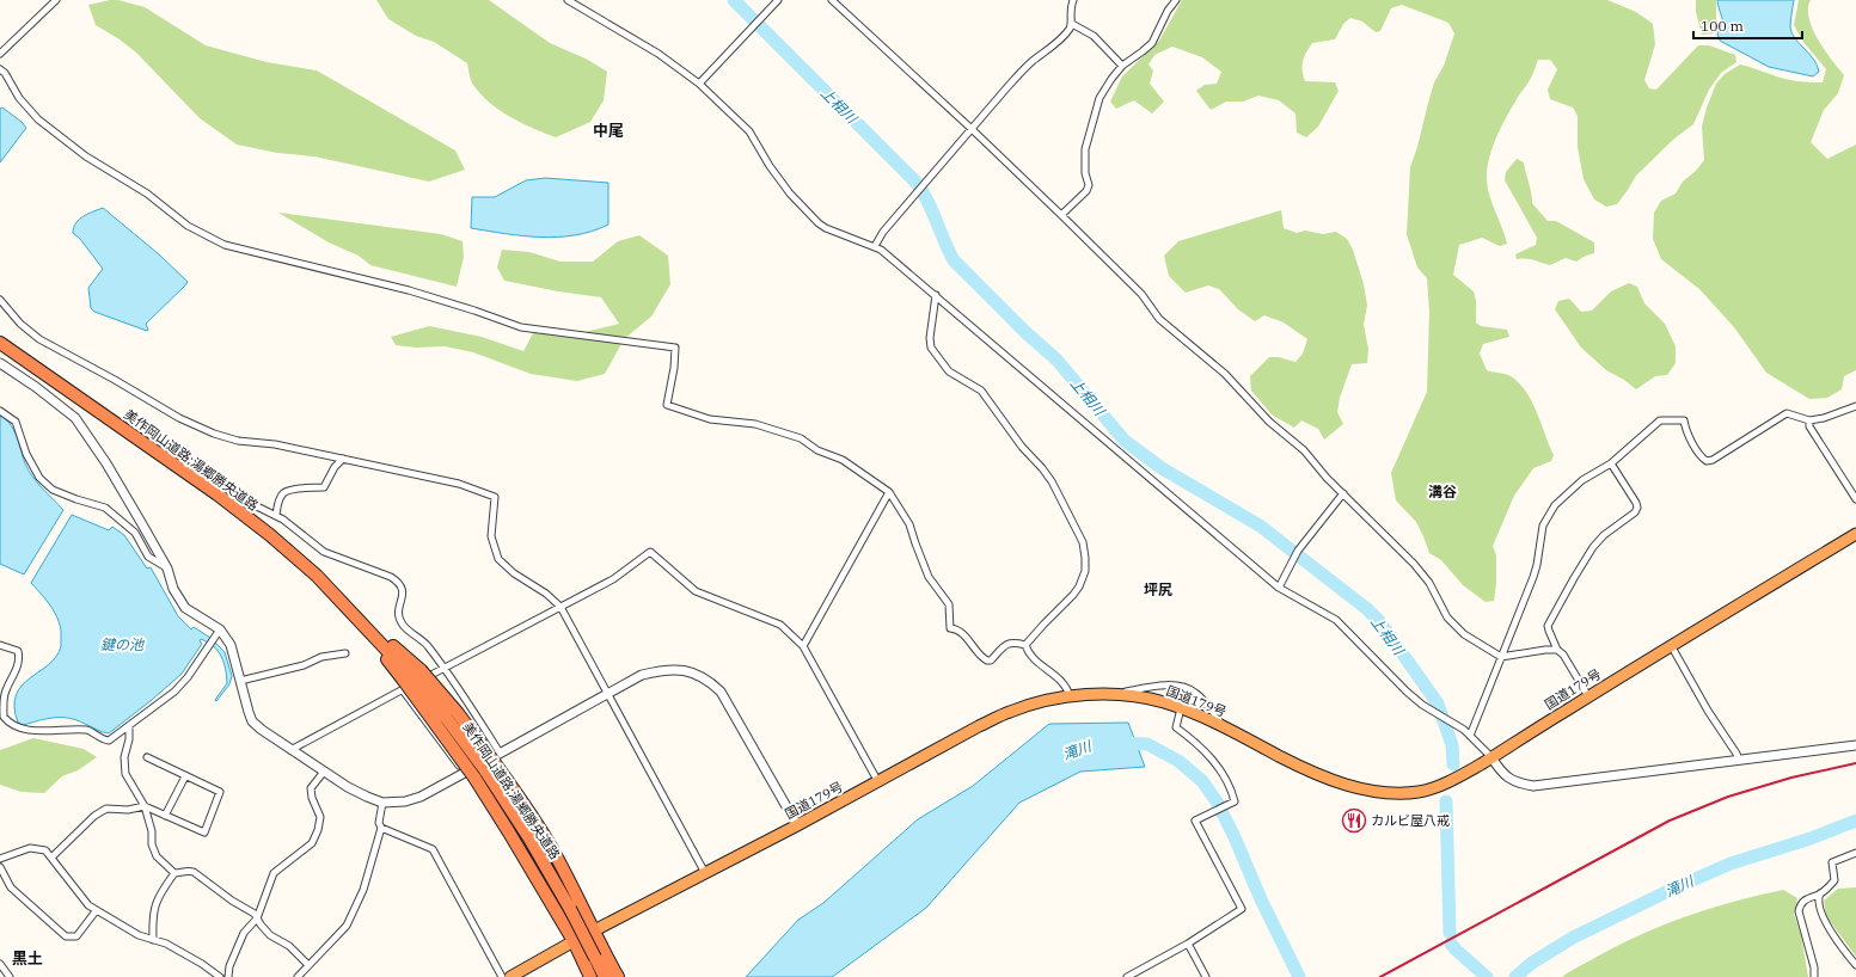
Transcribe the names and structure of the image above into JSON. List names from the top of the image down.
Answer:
{
  "streets": {
    "highway": ["美作岡山道路;湯郷勝央道路", "国道179号"]
  },
  "districts": [
    "中尾",
    "溝谷",
    "坪尻",
    "黒土"
  ],
  "water": ["上相川", "鍵の池", "滝川"],
  "places": {
    "restaurant": ["カルビ屋八戒"]
  },
  "scale_bar": "100 m"
}
